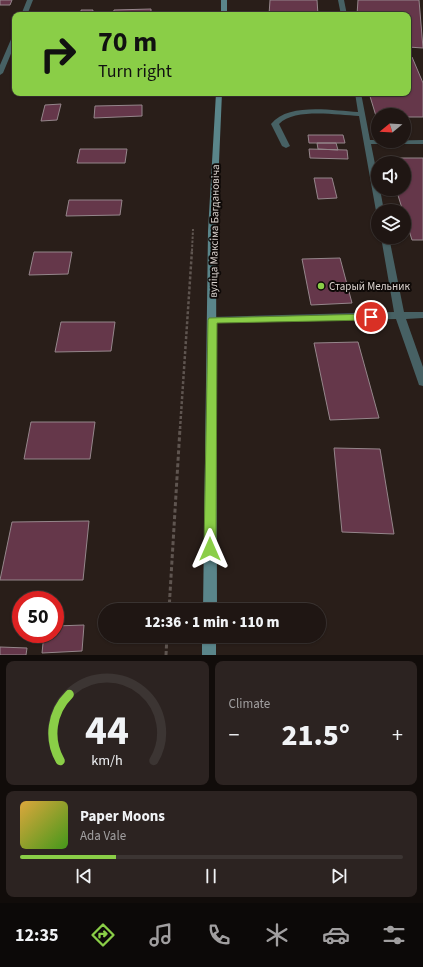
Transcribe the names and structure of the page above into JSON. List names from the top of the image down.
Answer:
{
  "streets": {
    "main road": ["вуліца Максіма Багдановіча"]
  },
  "places": ["Старый Мельник"],
  "north": "left",
  "page": {
    "turn": ["70 m", "Turn right"],
    "limit": "50",
    "trip": "12:36 · 1 min · 110 m",
    "tile": "Climate",
    "heat": ["−", "21.5°", "+"],
    "song": ["Paper Moons", "Ada Vale"],
    "tabs": "12:35",
    "gauge": ["44", "km/h"]
  }
}
